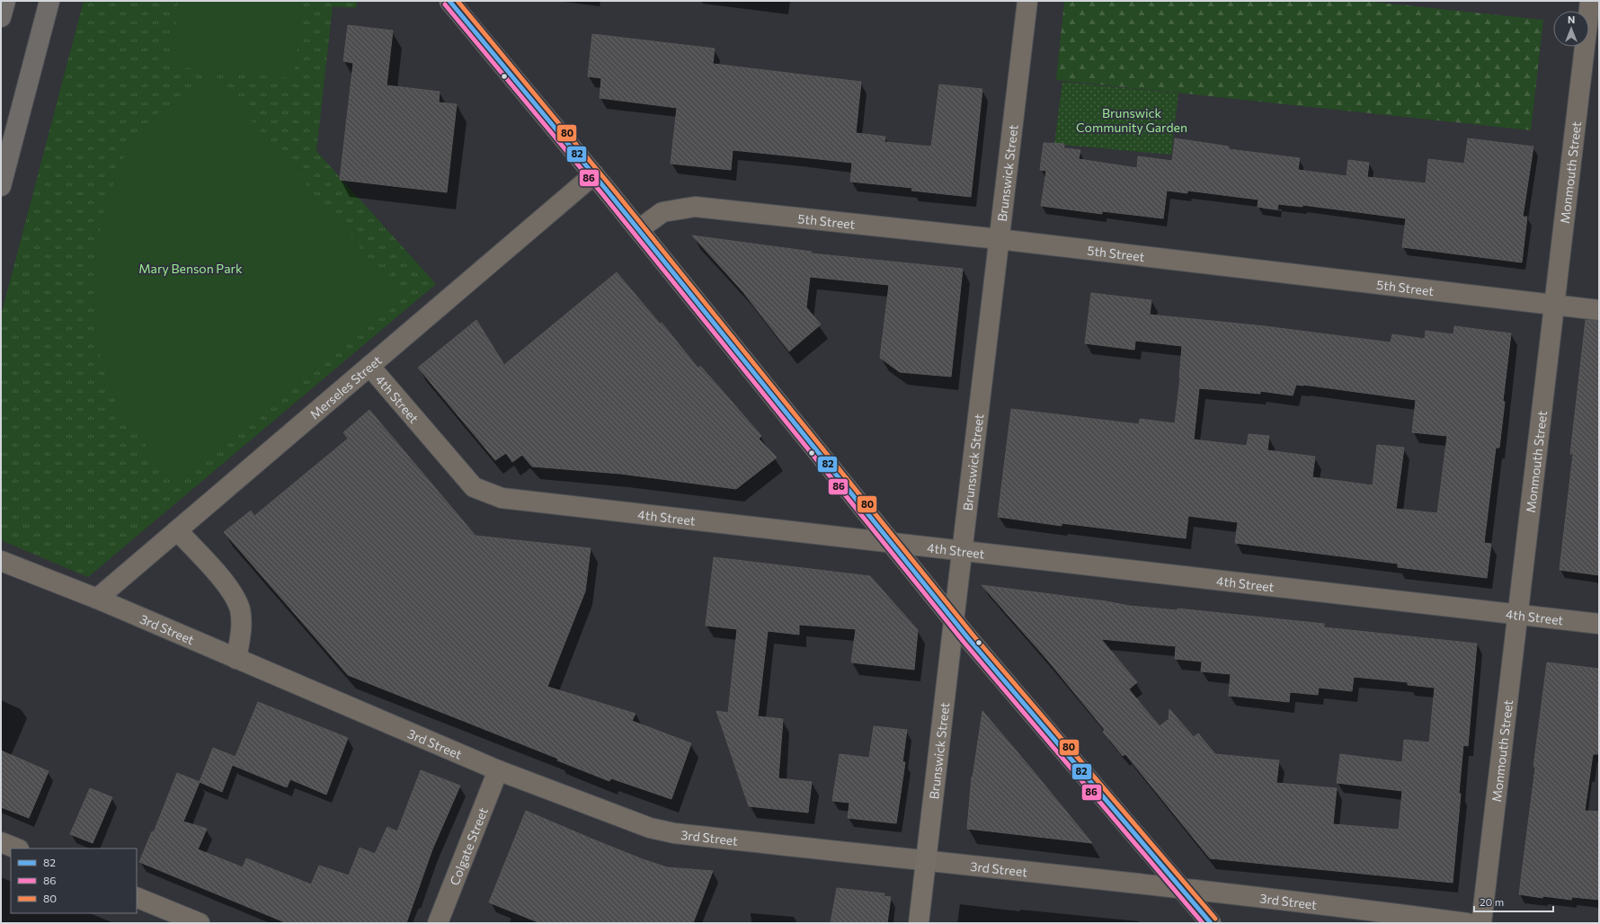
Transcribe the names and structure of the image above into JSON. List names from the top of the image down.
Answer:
{
  "streets": {
    "main road": ["Brunswick Street"],
    "street": [
      "Monmouth Street",
      "5th Street",
      "Merseles Street",
      "4th Street",
      "3rd Street",
      "Colgate Street"
    ]
  },
  "crossings": [
    ["Brunswick Street", "5th Street"],
    ["Brunswick Street", "4th Street"],
    ["Brunswick Street", "3rd Street"],
    ["Monmouth Street", "5th Street"],
    ["Monmouth Street", "4th Street"],
    ["Merseles Street", "4th Street"],
    ["Merseles Street", "3rd Street"],
    ["3rd Street", "Colgate Street"]
  ],
  "parks": ["Brunswick Community Garden", "Mary Benson Park"],
  "lines": ["transit line 82", "transit line 80", "transit line 86"],
  "legend": ["82", "86", "80"],
  "scale_bar": "20 m",
  "north": "top"
}
